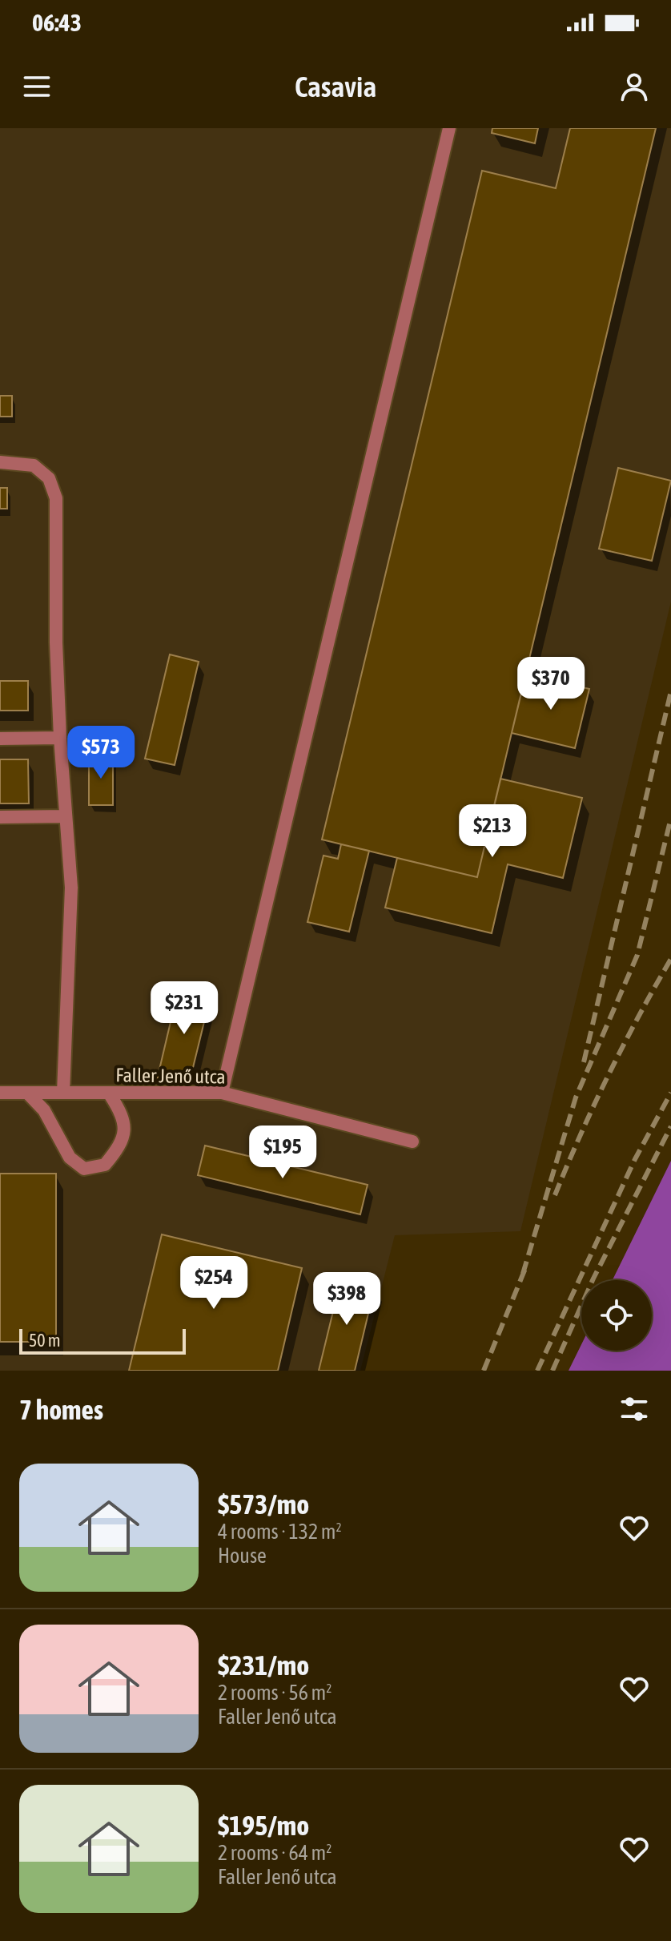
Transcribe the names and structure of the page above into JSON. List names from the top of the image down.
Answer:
{
  "streets": {
    "street": ["Faller Jenő utca"]
  },
  "scale_bar": "50 m",
  "page": {
    "status": "06:43",
    "header": "Casavia",
    "price": [
      "$370",
      "$573",
      "$213",
      "$231",
      "$195",
      "$254",
      "$398"
    ],
    "scale": "50 m",
    "heading": "7 homes",
    "list": [
      {
        "name": "$573/mo",
        "note": "4 rooms · 132 m² · House"
      },
      {
        "name": "$231/mo",
        "note": "2 rooms · 56 m² · Faller Jenő utca"
      },
      {
        "name": "$195/mo",
        "note": "2 rooms · 64 m² · Faller Jenő utca"
      }
    ]
  }
}
